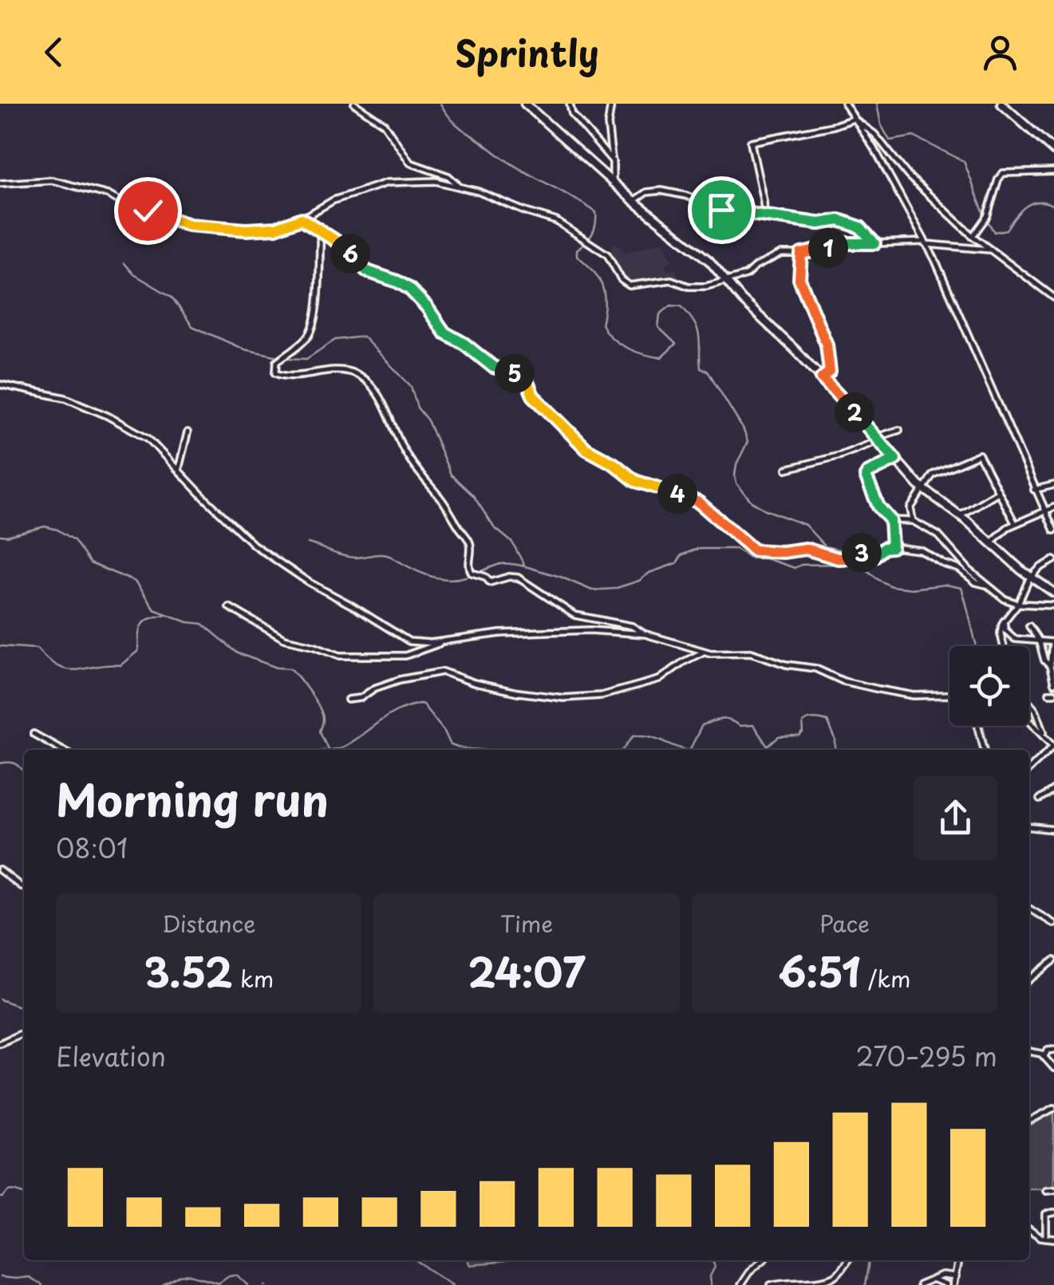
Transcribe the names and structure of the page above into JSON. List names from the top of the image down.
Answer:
{
  "page": {
    "header": "Sprintly",
    "pins": [
      "1",
      "6",
      "5",
      "2",
      "4",
      "3"
    ],
    "heading": ["Morning run", "08:01"],
    "stats": [
      ["Distance", "3.52 km"],
      ["Time", "24:07"],
      ["Pace", "6:51 /km"]
    ],
    "chart": ["Elevation", "270–295 m"]
  }
}
